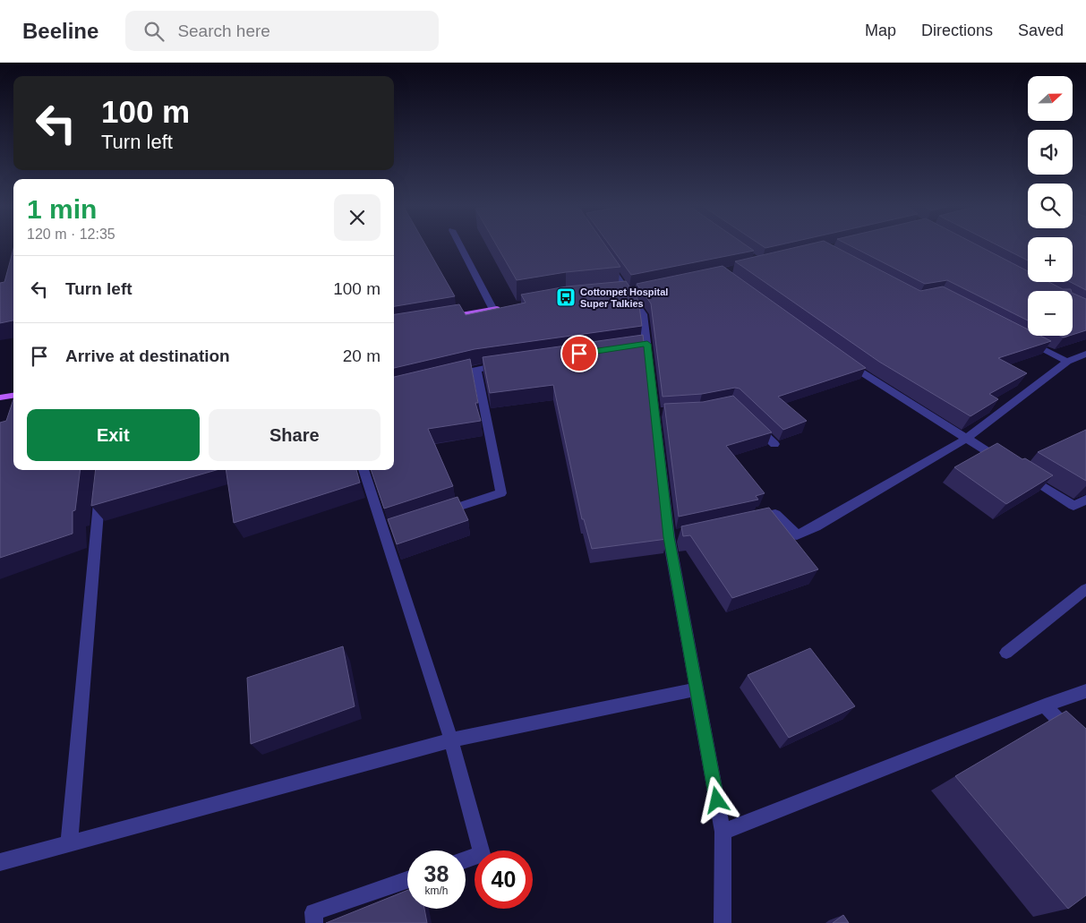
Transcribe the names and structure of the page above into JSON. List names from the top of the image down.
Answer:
{
  "places": {
    "bus stop": ["Cottonpet Hospital Super Talkies"]
  },
  "north": "right",
  "page": {
    "header": "Beeline",
    "search": "Search here",
    "nav": ["Map", "Directions", "Saved"],
    "map_buttons": ["+", "−"],
    "turn": ["100 m", "Turn left"],
    "heading": ["1 min", "120 m · 12:35"],
    "list": [
      {
        "name": "Turn left",
        "value": "100 m"
      },
      {
        "name": "Arrive at destination",
        "value": "20 m"
      }
    ],
    "buttons": ["Exit", "Share"],
    "speed": "38 km/h",
    "limit": "40"
  }
}
